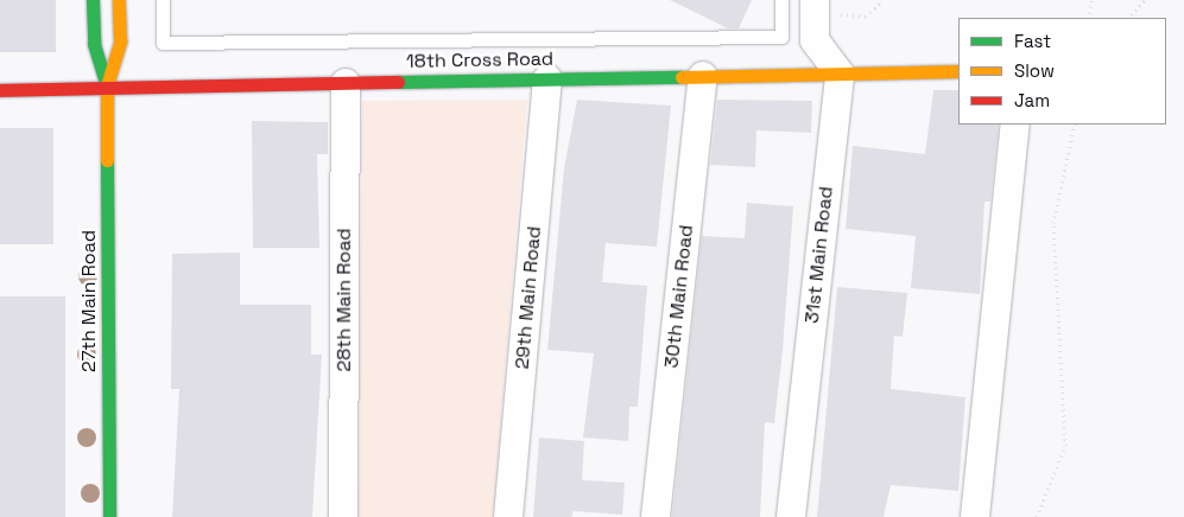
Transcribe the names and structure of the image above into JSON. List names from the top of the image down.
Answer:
{
  "streets": {
    "street": [
      "18th Cross Road",
      "31st Main Road",
      "30th Main Road",
      "29th Main Road",
      "28th Main Road",
      "27th Main Road"
    ]
  },
  "crossings": [
    ["18th Cross Road", "31st Main Road"],
    ["18th Cross Road", "30th Main Road"],
    ["18th Cross Road", "29th Main Road"],
    ["18th Cross Road", "28th Main Road"],
    ["18th Cross Road", "27th Main Road"]
  ],
  "legend": ["Fast", "Slow", "Jam"]
}
